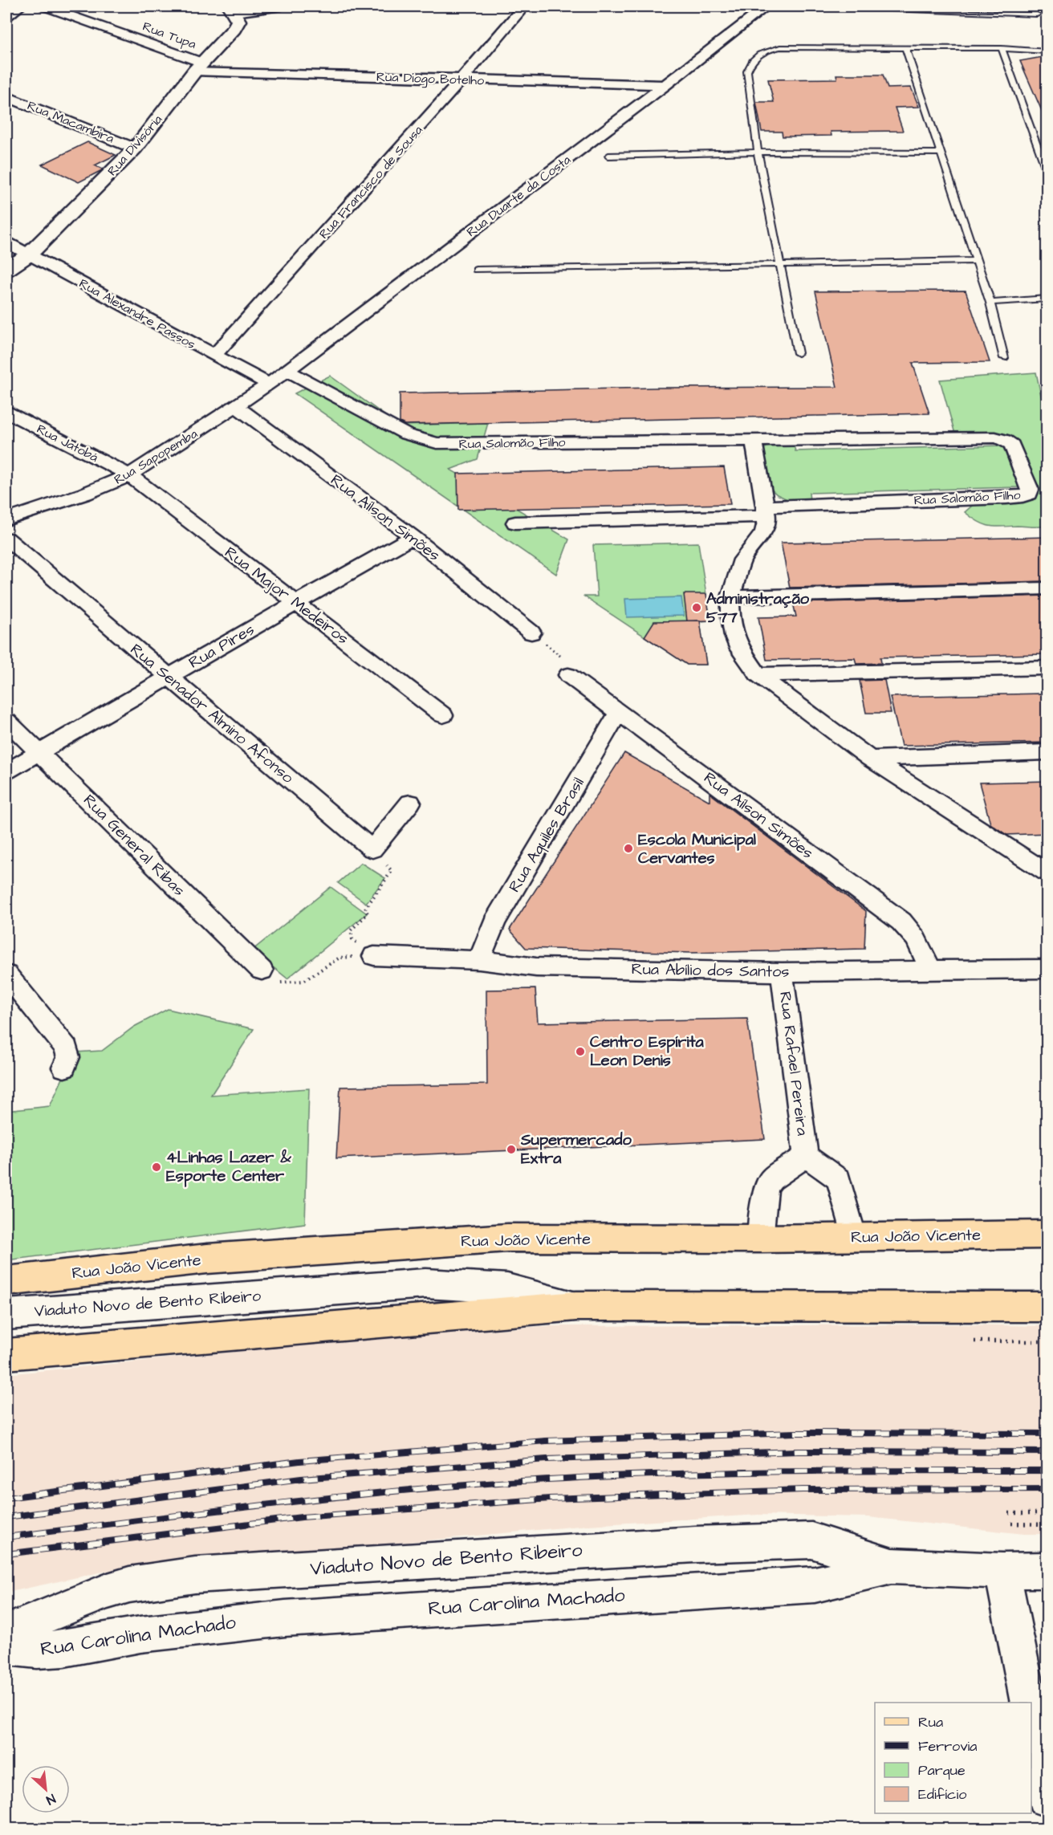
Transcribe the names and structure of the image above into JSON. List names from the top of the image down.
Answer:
{
  "streets": {
    "main road": [
      "Rua Divisória",
      "Rua João Vicente",
      "Viaduto Novo de Bento Ribeiro",
      "Rua Carolina Machado"
    ],
    "street": [
      "Rua Tupa",
      "Rua Diogo Botelho",
      "Rua Macambira",
      "Rua Francisco de Sousa",
      "Rua Duarte da Costa",
      "Rua Alexandre Passos",
      "Rua Jatobá",
      "Rua Salomão Filho",
      "Rua Sapopemba",
      "Rua Aílson Simões",
      "Rua Major Medeiros",
      "Rua Pires",
      "Rua Senador Almino Afonso",
      "Rua Aquiles Brasil",
      "Rua General Ribas",
      "Rua Abílio dos Santos",
      "Rua Rafael Pereira"
    ]
  },
  "crossings": [
    ["Rua Tupa", "Rua Diogo Botelho"],
    ["Rua Tupa", "Rua Divisória"],
    ["Rua Diogo Botelho", "Rua Divisória"],
    ["Rua Diogo Botelho", "Rua Francisco de Sousa"],
    ["Rua Diogo Botelho", "Rua Duarte da Costa"],
    ["Rua Macambira", "Rua Divisória"],
    ["Rua Divisória", "Rua Alexandre Passos"],
    ["Rua Francisco de Sousa", "Rua Alexandre Passos"],
    ["Rua Duarte da Costa", "Rua Alexandre Passos"],
    ["Rua Duarte da Costa", "Rua Salomão Filho"],
    ["Rua Duarte da Costa", "Rua Sapopemba"],
    ["Rua Alexandre Passos", "Rua Sapopemba"],
    ["Rua Jatobá", "Rua Sapopemba"],
    ["Rua Jatobá", "Rua Major Medeiros"],
    ["Rua Sapopemba", "Rua Aílson Simões"],
    ["Rua Sapopemba", "Rua Major Medeiros"],
    ["Rua Aílson Simões", "Rua Pires"],
    ["Rua Aílson Simões", "Rua Aquiles Brasil"],
    ["Rua Aílson Simões", "Rua Abílio dos Santos"],
    ["Rua Major Medeiros", "Rua Pires"],
    ["Rua Pires", "Rua Senador Almino Afonso"],
    ["Rua Pires", "Rua General Ribas"],
    ["Rua Aquiles Brasil", "Rua Abílio dos Santos"],
    ["Rua Abílio dos Santos", "Rua Rafael Pereira"],
    ["Rua Rafael Pereira", "Rua João Vicente"],
    ["Viaduto Novo de Bento Ribeiro", "Rua Carolina Machado"]
  ],
  "places": [
    "Administração 577",
    "Escola Municipal Cervantes",
    "Centro Espírita Leon Denis",
    "Supermercado Extra",
    "4Linhas Lazer & Esporte Center"
  ],
  "legend": [
    "Rua",
    "Ferrovia",
    "Parque",
    "Edifício"
  ],
  "north": "bottom right"
}
